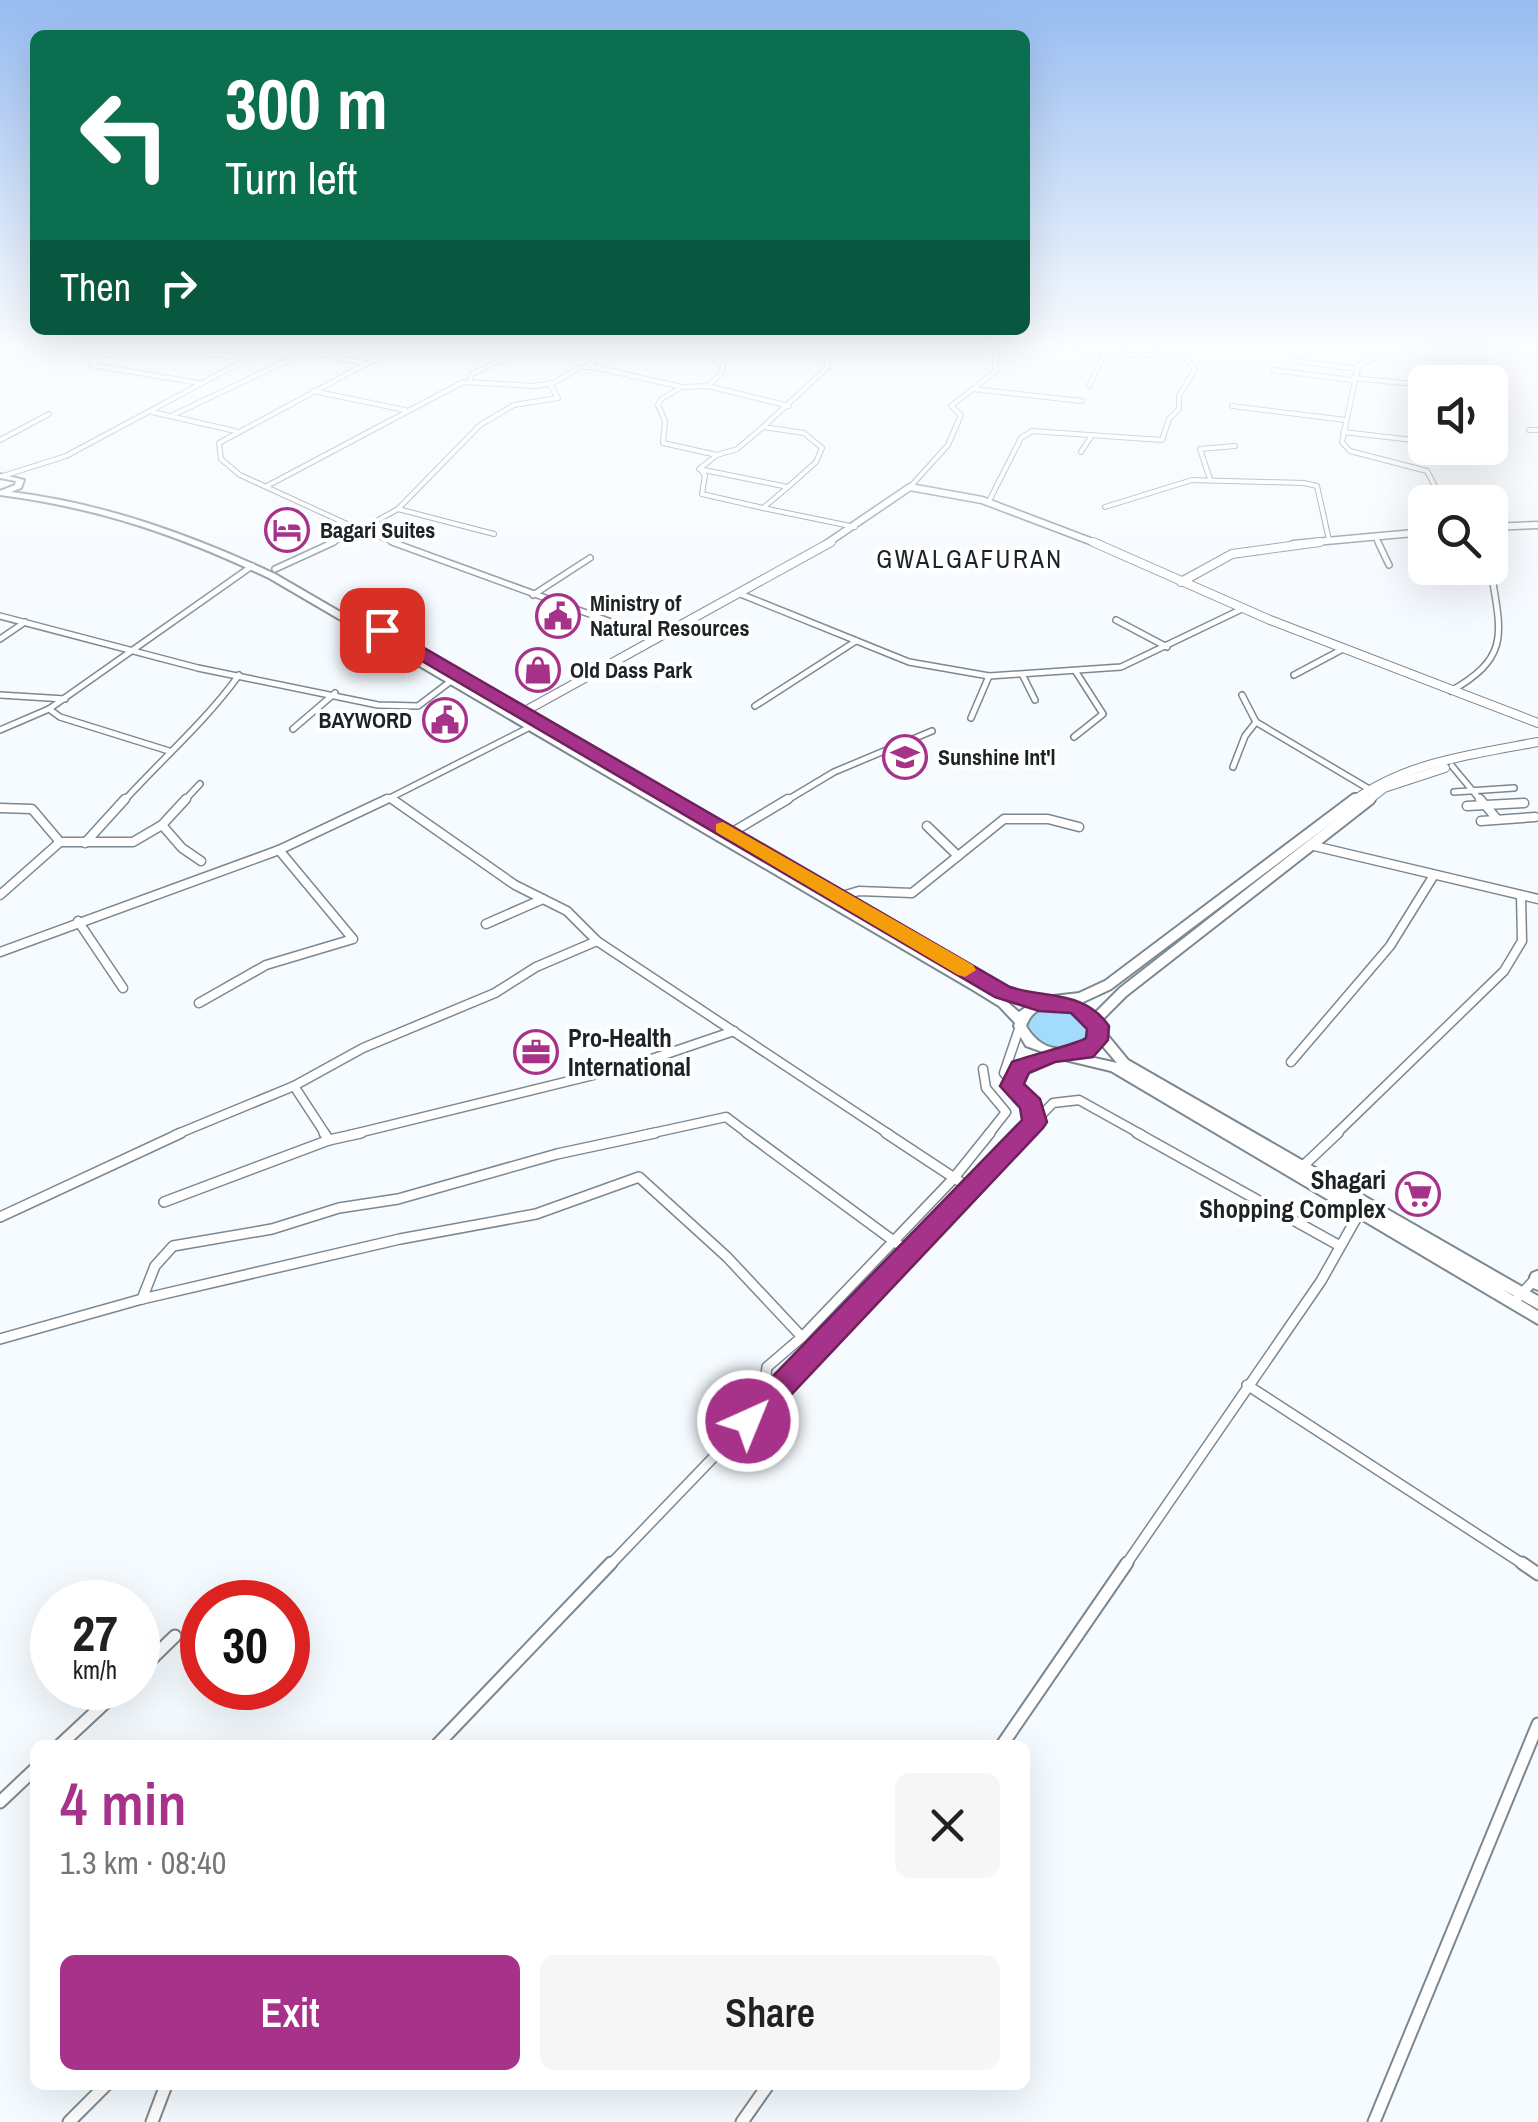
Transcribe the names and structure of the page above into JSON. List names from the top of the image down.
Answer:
{
  "districts": ["GWALGAFURAN"],
  "places": {
    "hotel": ["Bagari Suites"],
    "public building": ["Ministry of Natural Resources", "BAYWORD"],
    "shop": ["Old Dass Park"],
    "school or university": ["Sunshine Int'l"],
    "office": ["Pro-Health International"],
    "supermarket": ["Shagari Shopping Complex"]
  },
  "page": {
    "turn": ["300 m", "Turn left"],
    "then": "Then",
    "speed": "27 km/h",
    "limit": "30",
    "heading": ["4 min", "1.3 km · 08:40"],
    "buttons": ["Exit", "Share"]
  }
}
